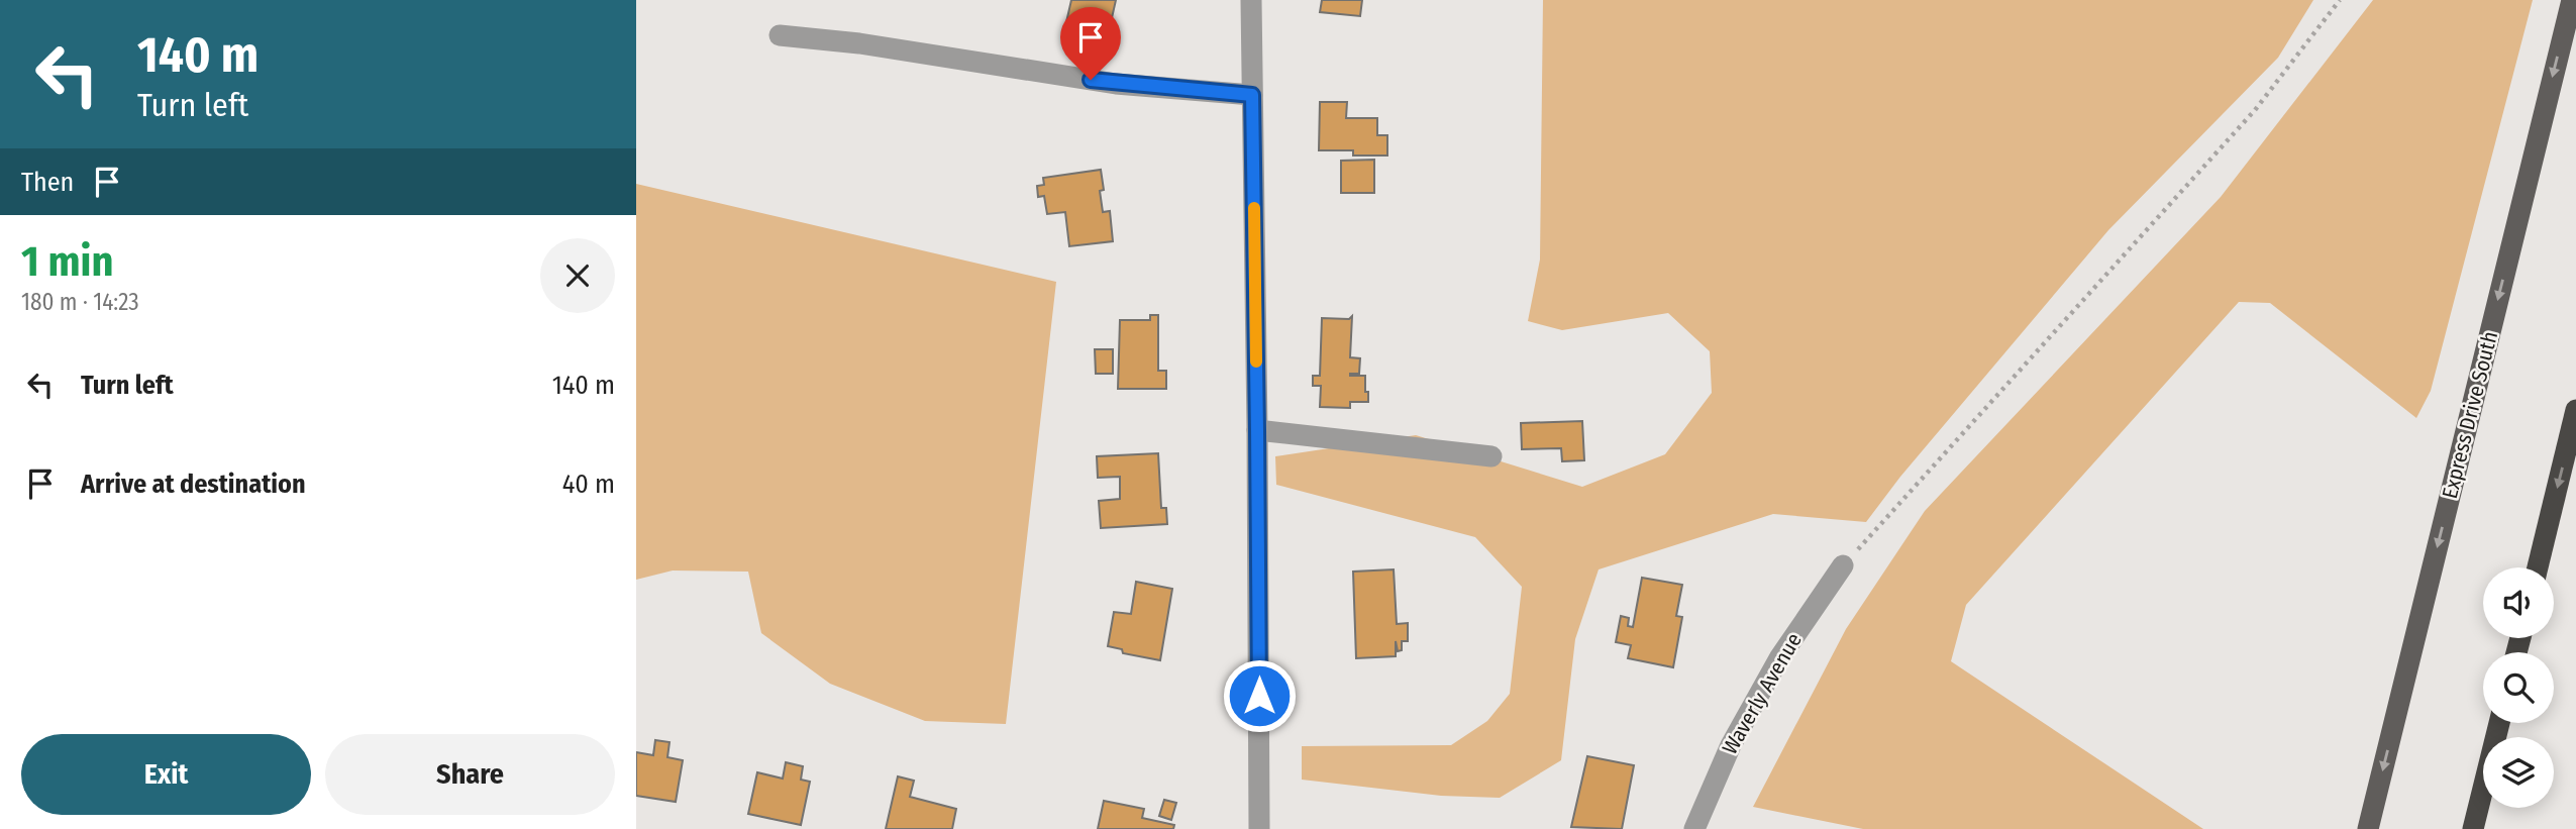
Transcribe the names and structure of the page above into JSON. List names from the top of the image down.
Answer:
{
  "streets": {
    "main road": ["Express Drive South"],
    "street": ["Waverly Avenue"]
  },
  "one_way": ["Express Drive South"],
  "page": {
    "turn": ["140 m", "Turn left"],
    "then": "Then",
    "heading": ["1 min", "180 m · 14:23"],
    "list": [
      {
        "name": "Turn left",
        "value": "140 m"
      },
      {
        "name": "Arrive at destination",
        "value": "40 m"
      }
    ],
    "buttons": ["Exit", "Share"]
  }
}
